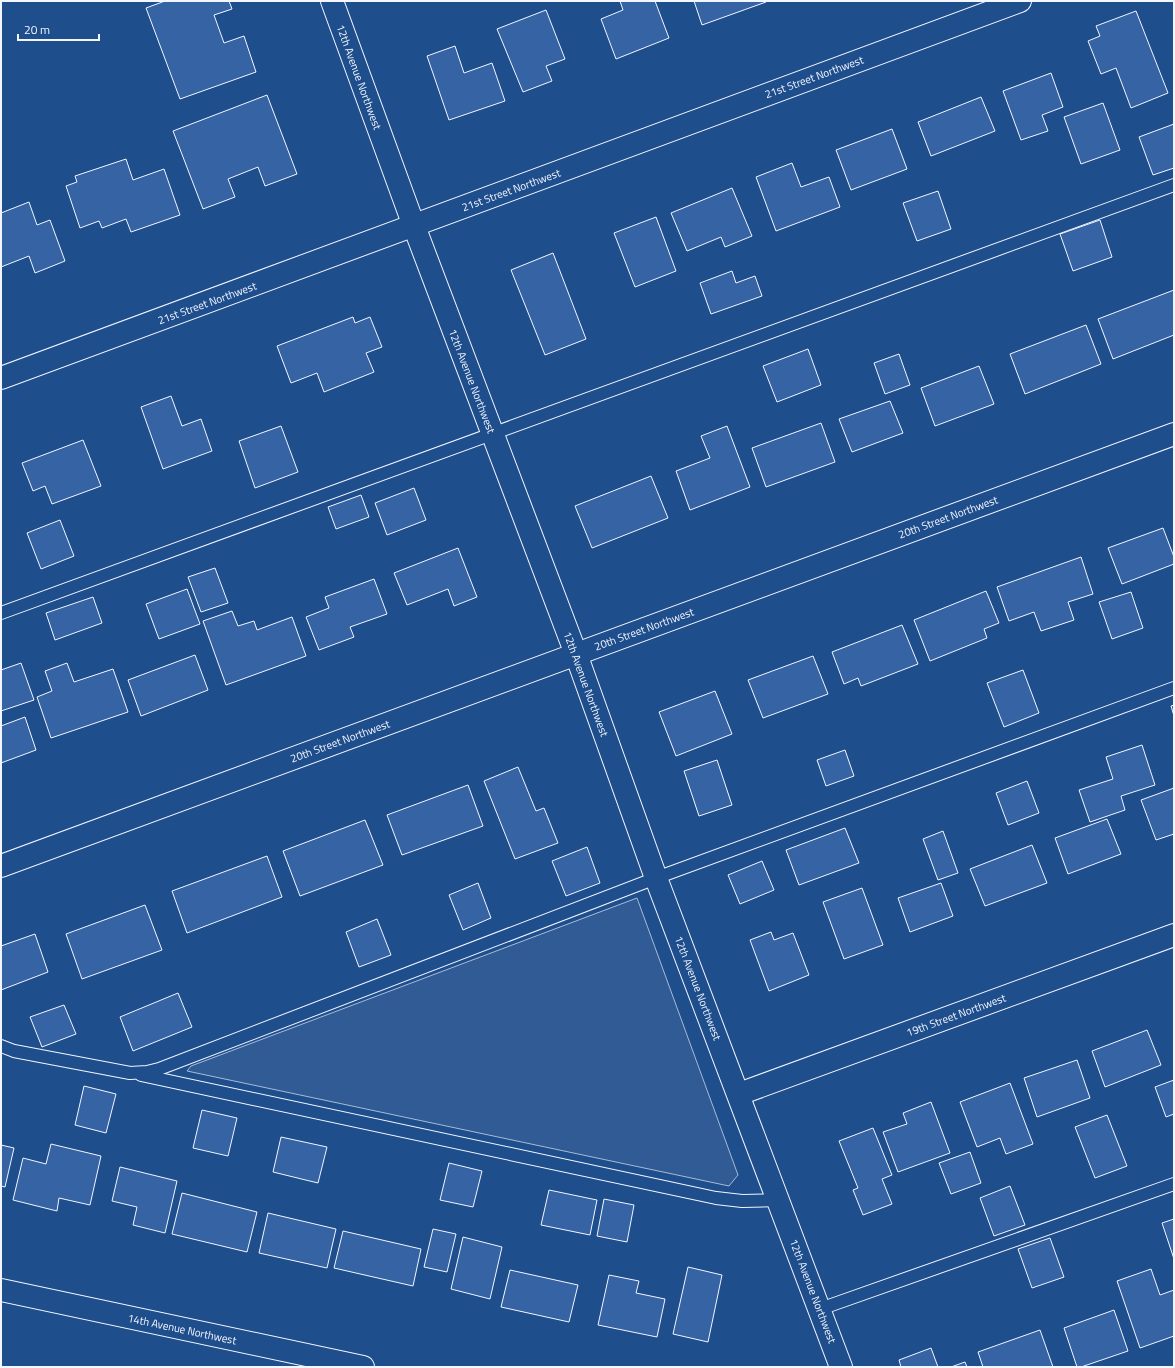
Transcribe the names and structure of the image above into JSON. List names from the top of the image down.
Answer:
{
  "streets": {
    "street": [
      "12th Avenue Northwest",
      "21st Street Northwest",
      "20th Street Northwest",
      "19th Street Northwest",
      "14th Avenue Northwest"
    ]
  },
  "crossings": [
    ["12th Avenue Northwest", "21st Street Northwest"],
    ["12th Avenue Northwest", "20th Street Northwest"],
    ["12th Avenue Northwest", "19th Street Northwest"]
  ],
  "scale_bar": "20 m"
}
